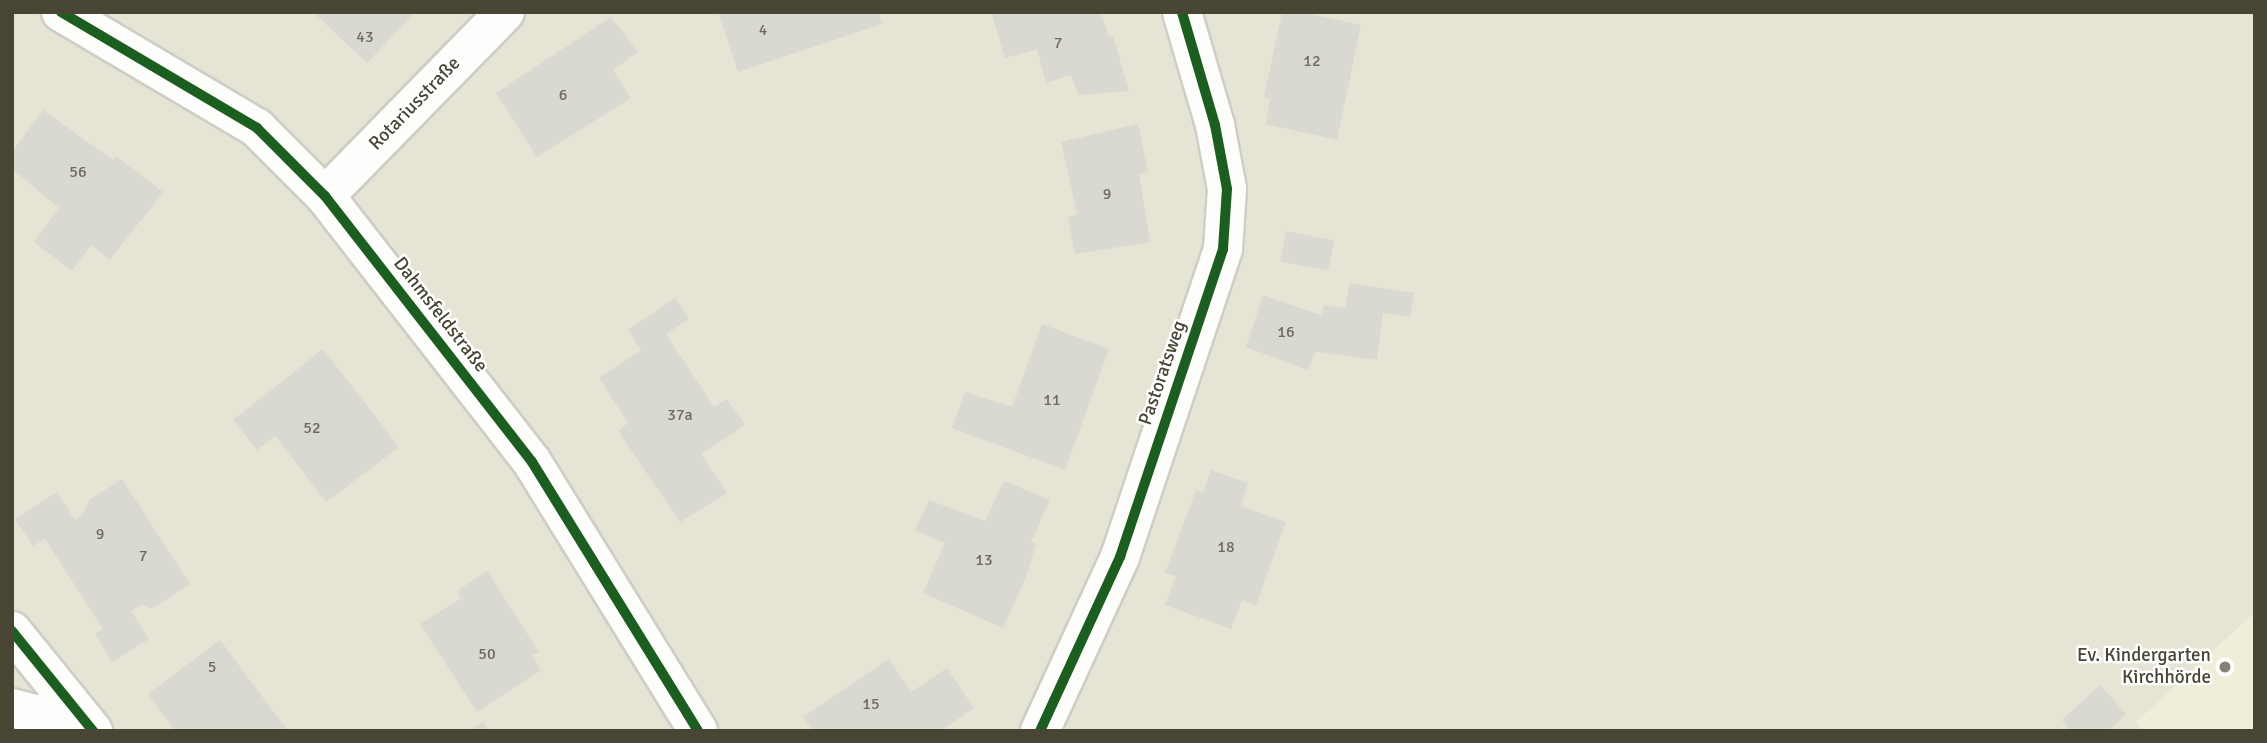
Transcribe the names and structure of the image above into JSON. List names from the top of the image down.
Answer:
{
  "streets": {
    "street": ["Rotariusstraße", "Dahmsfeldstraße", "Pastoratsweg"]
  },
  "crossings": [
    ["Rotariusstraße", "Dahmsfeldstraße"]
  ],
  "places": ["Ev. Kindergarten Kirchhörde"],
  "house_numbers": [
    "4",
    "43",
    "7",
    "12",
    "6",
    "56",
    "9",
    "16",
    "11",
    "37a",
    "52",
    "9",
    "18",
    "7",
    "13",
    "50",
    "5",
    "15"
  ]
}
